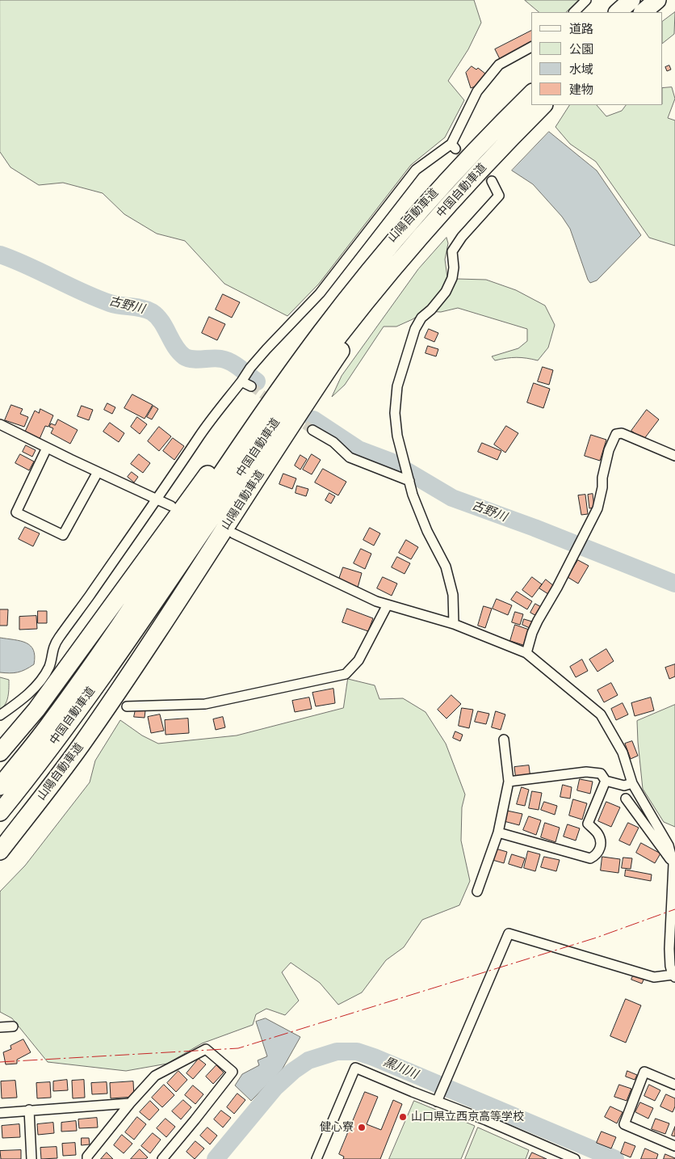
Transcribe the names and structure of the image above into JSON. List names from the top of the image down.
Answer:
{
  "streets": {
    "highway": ["中国自動車道", "山陽自動車道"]
  },
  "crossings": [
    ["中国自動車道", "山陽自動車道"]
  ],
  "water": ["古野川", "黒川川"],
  "places": ["山口県立西京高等学校", "健心寮"],
  "legend": [
    "道路",
    "公園",
    "水域",
    "建物"
  ]
}
